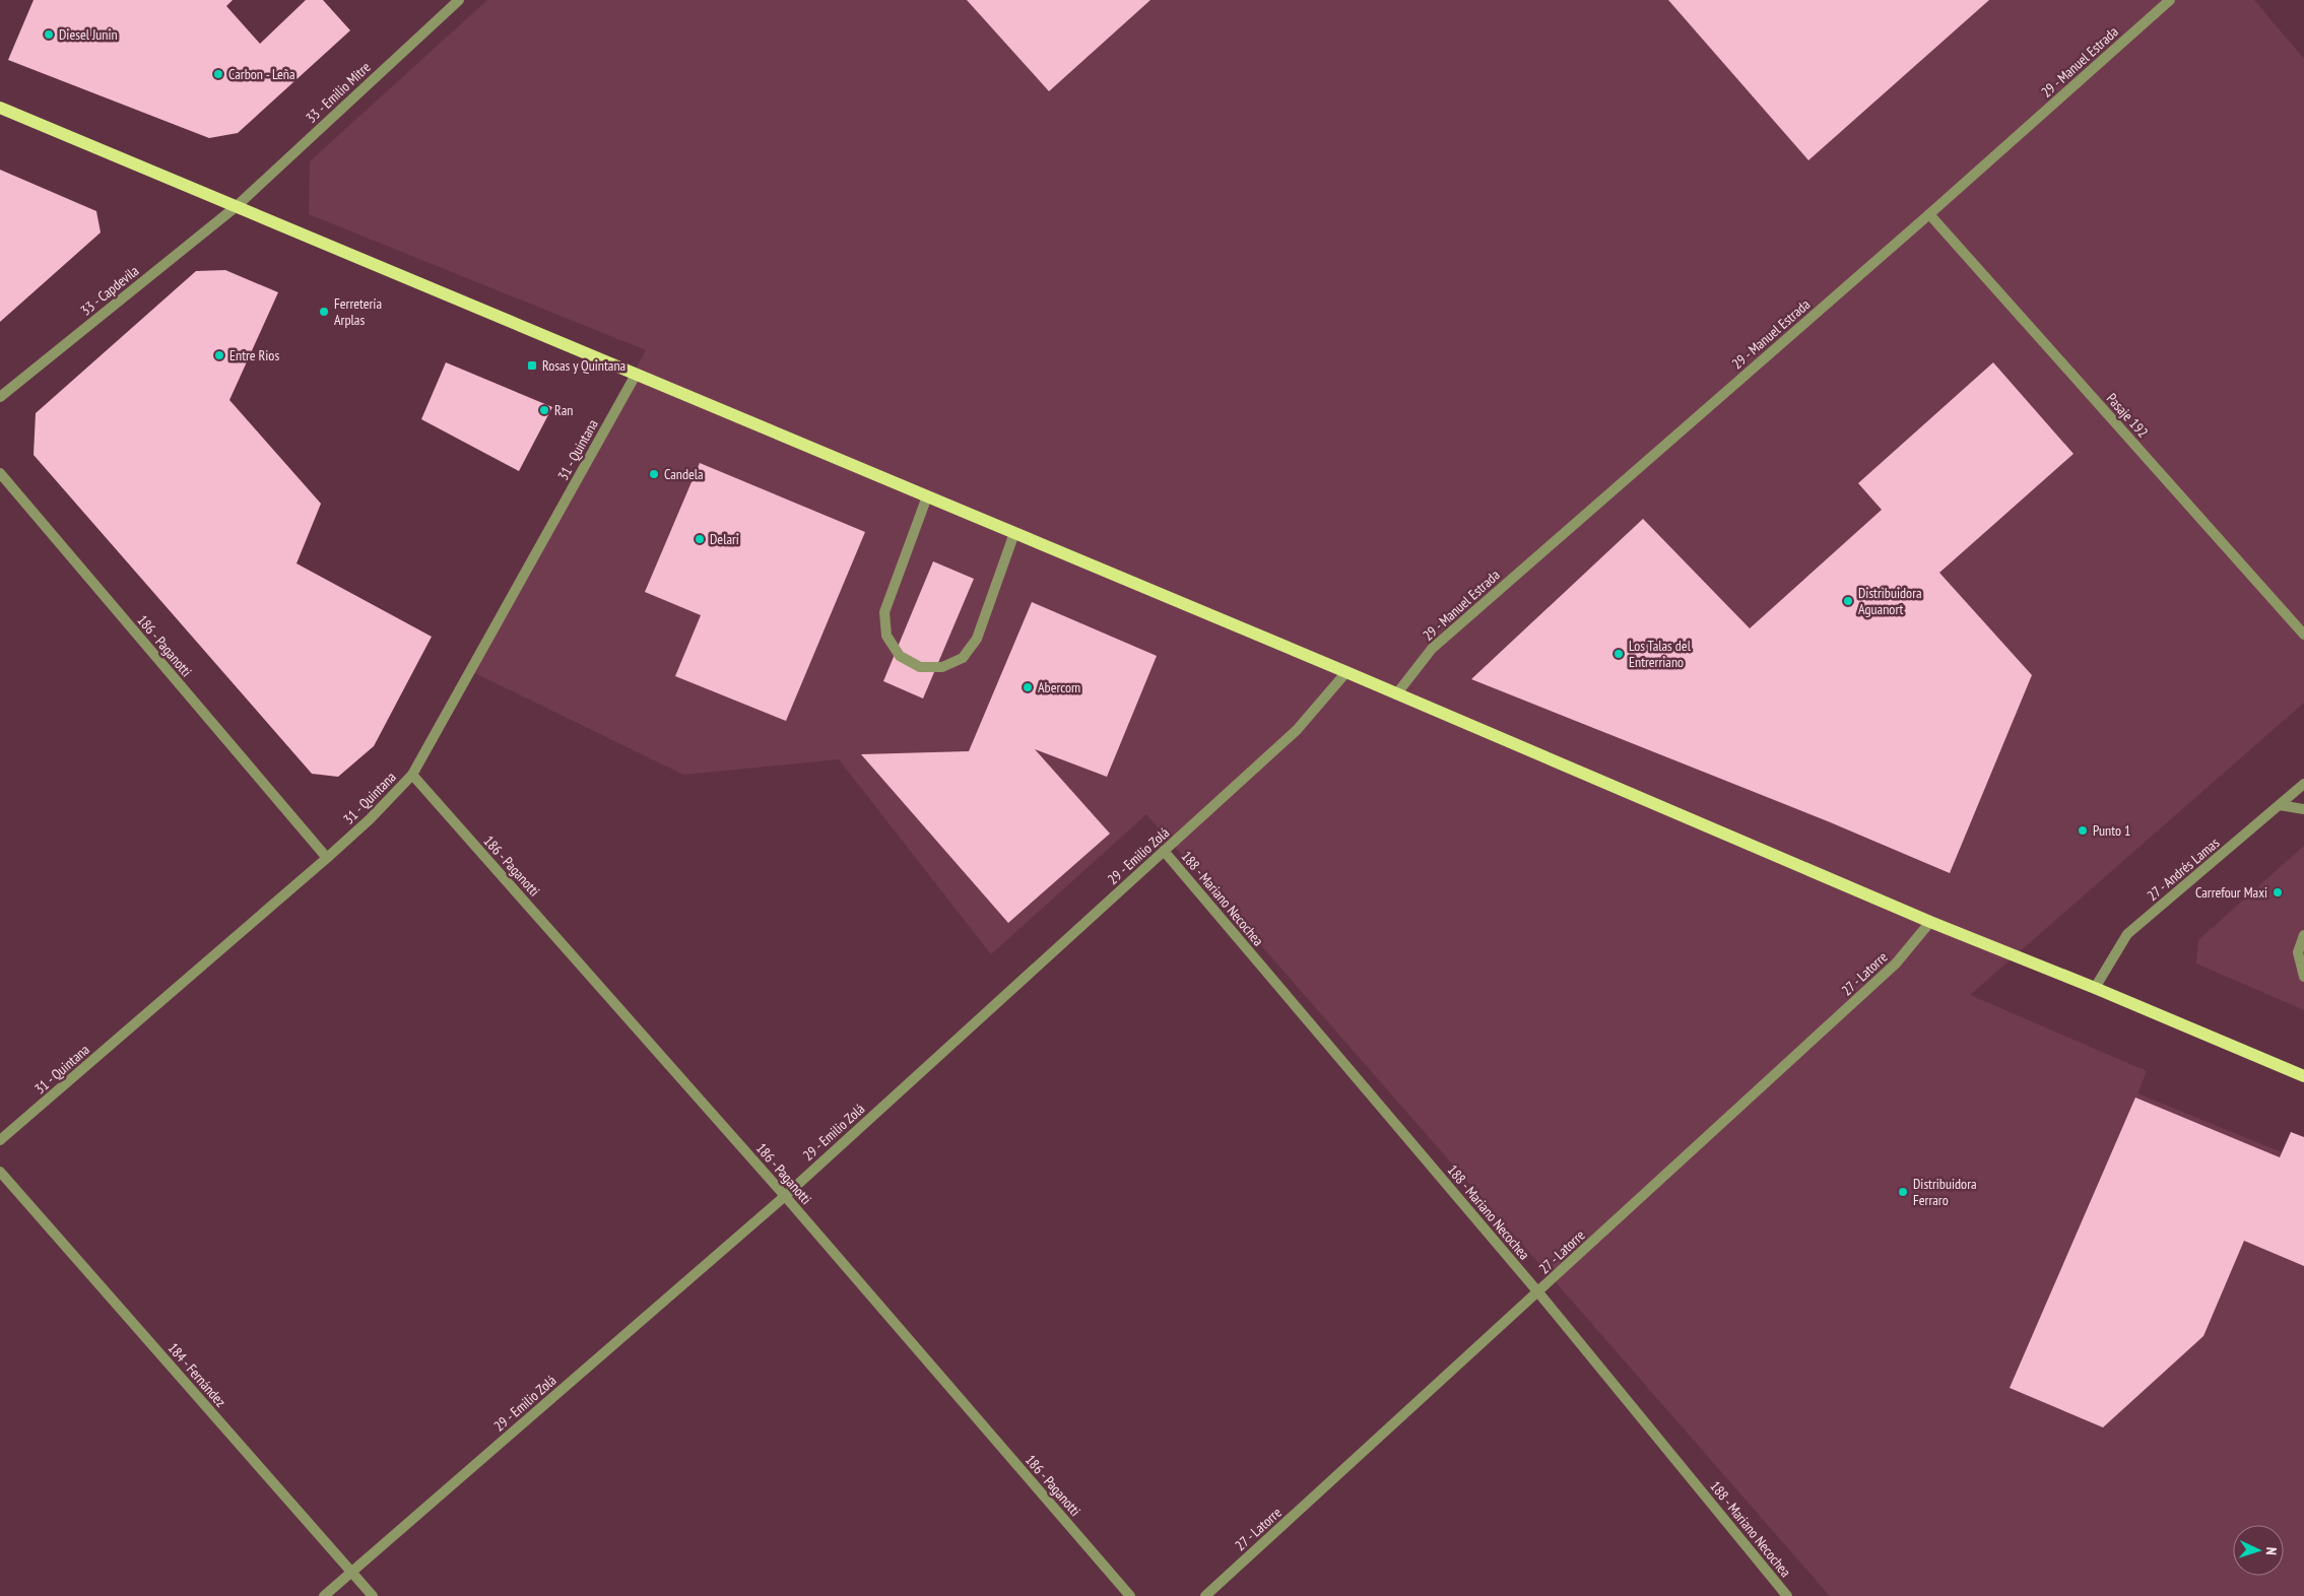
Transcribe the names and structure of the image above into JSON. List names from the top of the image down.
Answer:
{
  "streets": {
    "street": [
      "29 - Manuel Estrada",
      "33 - Emilio Mitre",
      "33 - Capdevila",
      "Pasaje 192",
      "31 - Quintana",
      "186 - Paganotti",
      "29 - Emilio Zolá",
      "27 - Andrés Lamas",
      "188 - Mariano Necochea",
      "27 - Latorre",
      "184 - Fernández"
    ]
  },
  "crossings": [
    ["29 - Manuel Estrada", "Pasaje 192"],
    ["33 - Emilio Mitre", "33 - Capdevila"],
    ["31 - Quintana", "186 - Paganotti"],
    ["186 - Paganotti", "29 - Emilio Zolá"],
    ["29 - Emilio Zolá", "188 - Mariano Necochea"],
    ["29 - Emilio Zolá", "184 - Fernández"],
    ["188 - Mariano Necochea", "27 - Latorre"]
  ],
  "places": {
    "other": [
      "Diesel Junin",
      "Carbon - Leña",
      "Ferretería Arplas",
      "Entre Rios",
      "Ran",
      "Candela",
      "Delari",
      "Distribuidora Aguanort",
      "Los Talas del Entrerriano",
      "Abercom",
      "Punto 1",
      "Carrefour Maxi",
      "Distribuidora Ferraro"
    ],
    "transit": ["Rosas y Quintana"]
  },
  "north": "right"
}
